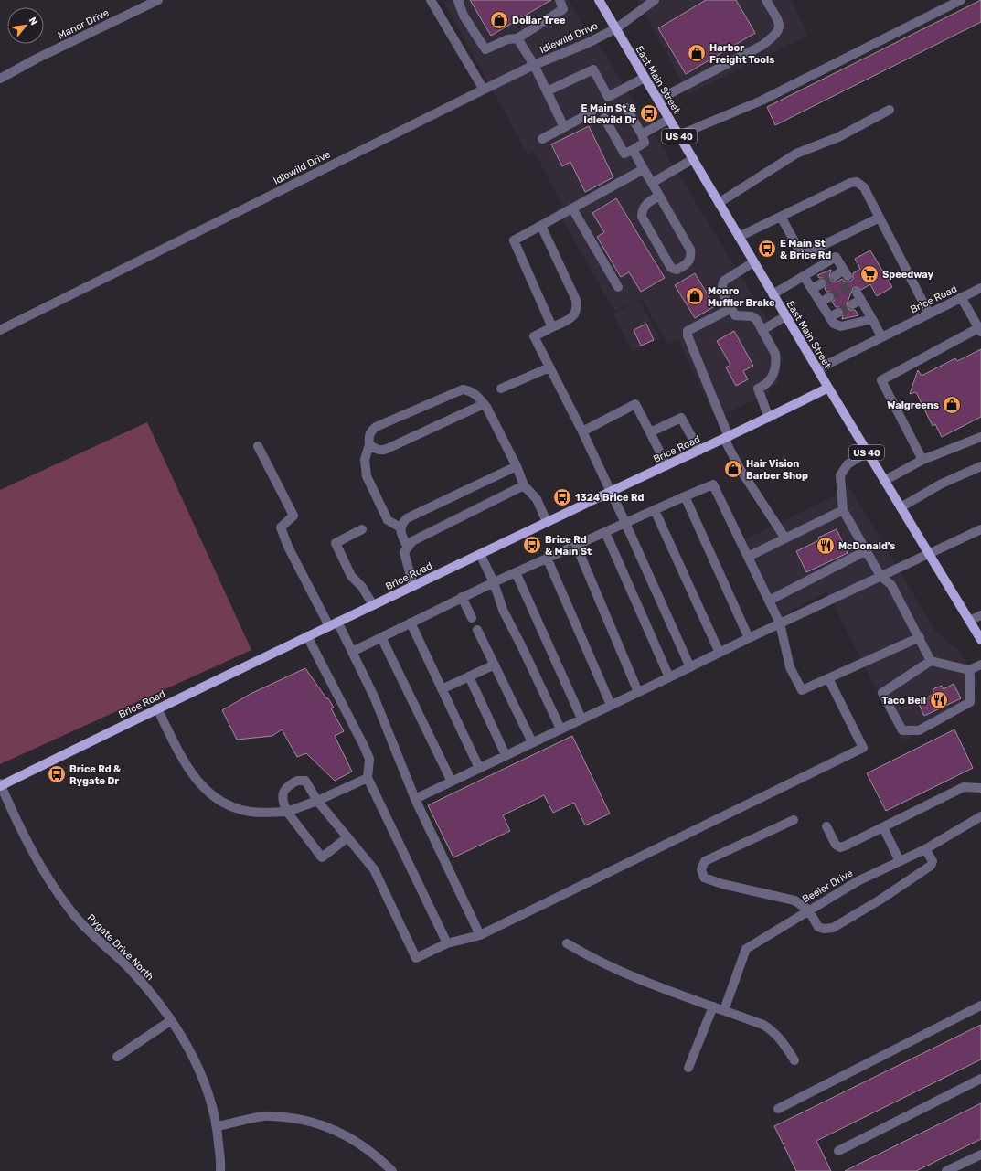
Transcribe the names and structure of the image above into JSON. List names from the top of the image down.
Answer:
{
  "streets": {
    "main road": ["East Main Street", "US 40", "Brice Road"],
    "street": [
      "Manor Drive",
      "Idlewild Drive",
      "Beeler Drive",
      "Rygate Drive North"
    ]
  },
  "crossings": [
    ["Idlewild Drive", "East Main Street"],
    ["East Main Street", "Brice Road"],
    ["Brice Road", "Rygate Drive North"]
  ],
  "places": {
    "shop": [
      "Dollar Tree",
      "Harbor Freight Tools",
      "Monro Muffler Brake",
      "Walgreens",
      "Hair Vision Barber Shop"
    ],
    "bus stop": [
      "E Main St & Idlewild Dr",
      "E Main St & Brice Rd",
      "1324 Brice Rd",
      "Brice Rd & Main St",
      "Brice Rd & Rygate Dr"
    ],
    "supermarket": ["Speedway"],
    "restaurant": ["McDonald's", "Taco Bell"]
  },
  "north": "top right"
}
